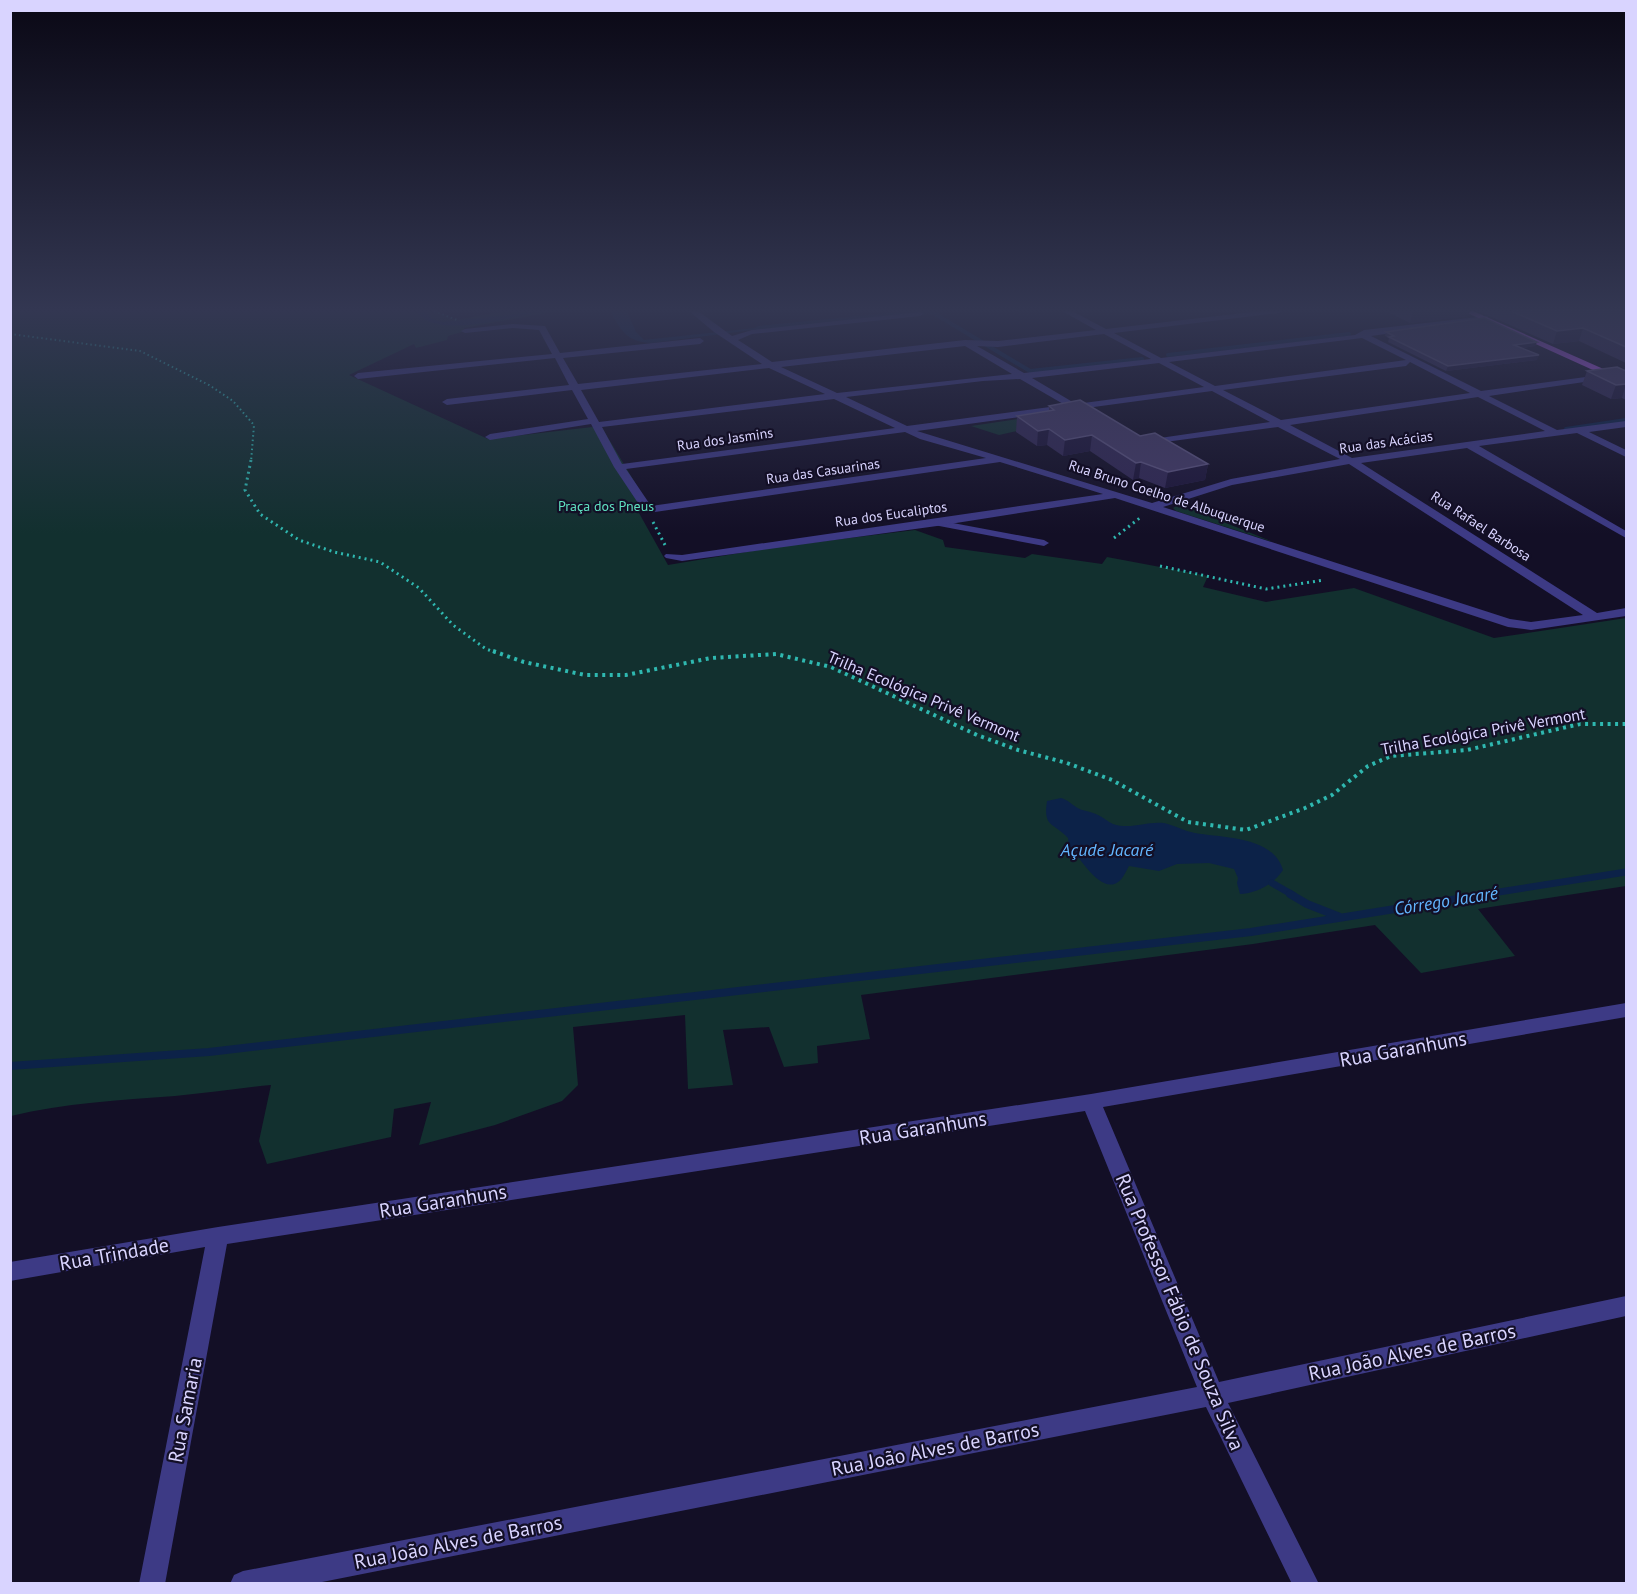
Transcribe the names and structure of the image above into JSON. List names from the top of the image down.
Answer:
{
  "streets": {
    "street": [
      "Rua dos Jasmins",
      "Rua das Acácias",
      "Rua das Casuarinas",
      "Rua Bruno Coelho de Albuquerque",
      "Rua dos Eucaliptos",
      "Rua Rafael Barbosa",
      "Rua Garanhuns",
      "Rua Trindade",
      "Rua Professor Fábio de Souza Silva",
      "Rua João Alves de Barros",
      "Rua Samaria"
    ],
    "path": ["Trilha Ecológica Privê Vermont"]
  },
  "crossings": [
    ["Rua dos Jasmins", "Rua Bruno Coelho de Albuquerque"],
    ["Rua dos Jasmins", "Rua Rafael Barbosa"],
    ["Rua das Acácias", "Rua Bruno Coelho de Albuquerque"],
    ["Rua das Acácias", "Rua Rafael Barbosa"],
    ["Rua das Casuarinas", "Rua Bruno Coelho de Albuquerque"],
    ["Rua Bruno Coelho de Albuquerque", "Rua dos Eucaliptos"],
    ["Rua Bruno Coelho de Albuquerque", "Rua Rafael Barbosa"],
    ["Rua Garanhuns", "Rua Trindade"],
    ["Rua Garanhuns", "Rua Professor Fábio de Souza Silva"],
    ["Rua Garanhuns", "Rua Samaria"],
    ["Rua Trindade", "Rua Samaria"],
    ["Rua Professor Fábio de Souza Silva", "Rua João Alves de Barros"]
  ],
  "water": ["Açude Jacaré", "Córrego Jacaré"],
  "parks": ["Praça dos Pneus"]
}
